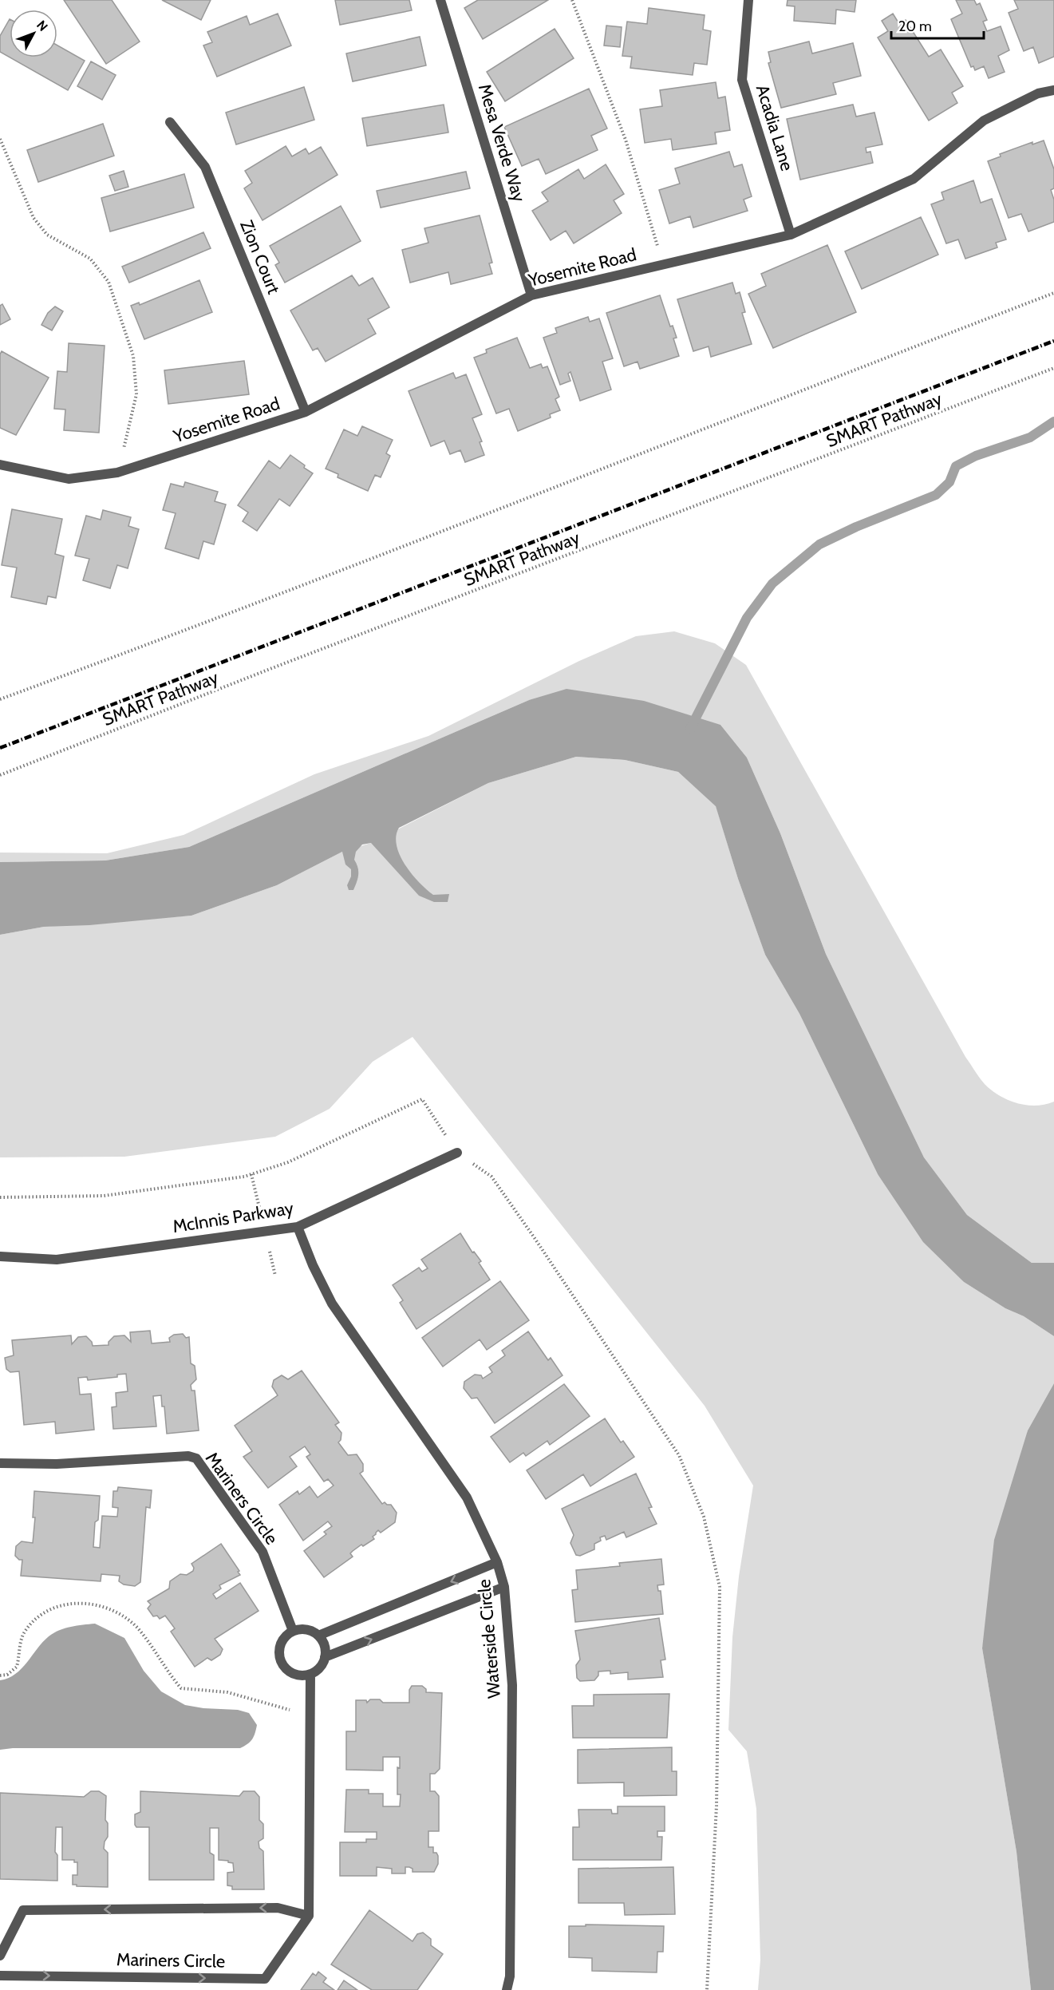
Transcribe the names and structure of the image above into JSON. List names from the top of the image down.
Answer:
{
  "streets": {
    "street": [
      "Acadia Lane",
      "Mesa Verde Way",
      "Zion Court",
      "Yosemite Road",
      "McInnis Parkway",
      "Mariners Circle",
      "Waterside Circle"
    ],
    "path": ["SMART Pathway"]
  },
  "crossings": [
    ["Acadia Lane", "Yosemite Road"],
    ["Mesa Verde Way", "Yosemite Road"],
    ["Zion Court", "Yosemite Road"],
    ["McInnis Parkway", "Waterside Circle"]
  ],
  "scale_bar": "20 m",
  "north": "top right"
}
